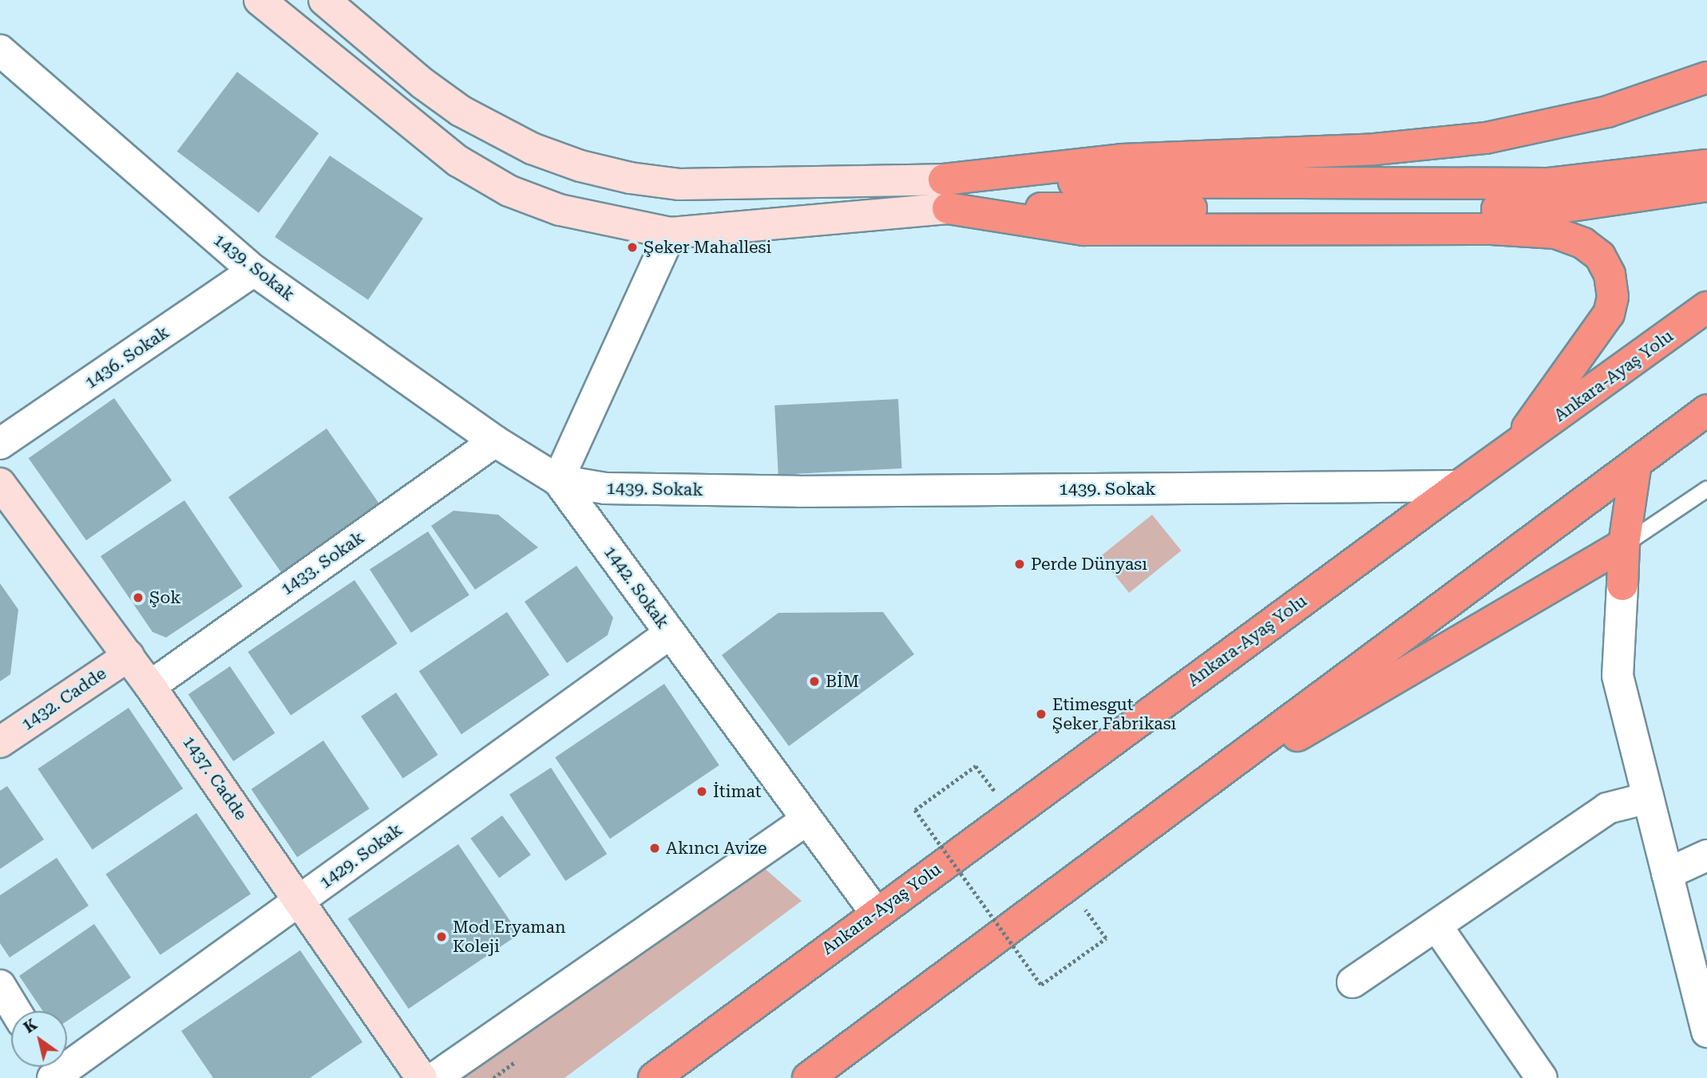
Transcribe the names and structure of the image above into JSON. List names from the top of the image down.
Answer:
{
  "streets": {
    "highway": ["Ankara-Ayaş Yolu"],
    "main road": ["1432. Cadde", "1437. Cadde"],
    "street": [
      "1439. Sokak",
      "1436. Sokak",
      "1433. Sokak",
      "1442. Sokak",
      "1429. Sokak"
    ]
  },
  "crossings": [
    ["1439. Sokak", "1436. Sokak"],
    ["1439. Sokak", "Ankara-Ayaş Yolu"],
    ["1439. Sokak", "1433. Sokak"],
    ["1439. Sokak", "1442. Sokak"],
    ["Ankara-Ayaş Yolu", "1442. Sokak"],
    ["1433. Sokak", "1437. Cadde"],
    ["1442. Sokak", "1429. Sokak"],
    ["1432. Cadde", "1437. Cadde"],
    ["1437. Cadde", "1429. Sokak"]
  ],
  "places": [
    "Şeker Mahallesi",
    "Perde Dünyası",
    "Şok",
    "BİM",
    "Etimesgut Şeker Fabrikası",
    "İtimat",
    "Akıncı Avize",
    "Mod Eryaman Koleji"
  ],
  "north": "top left"
}
